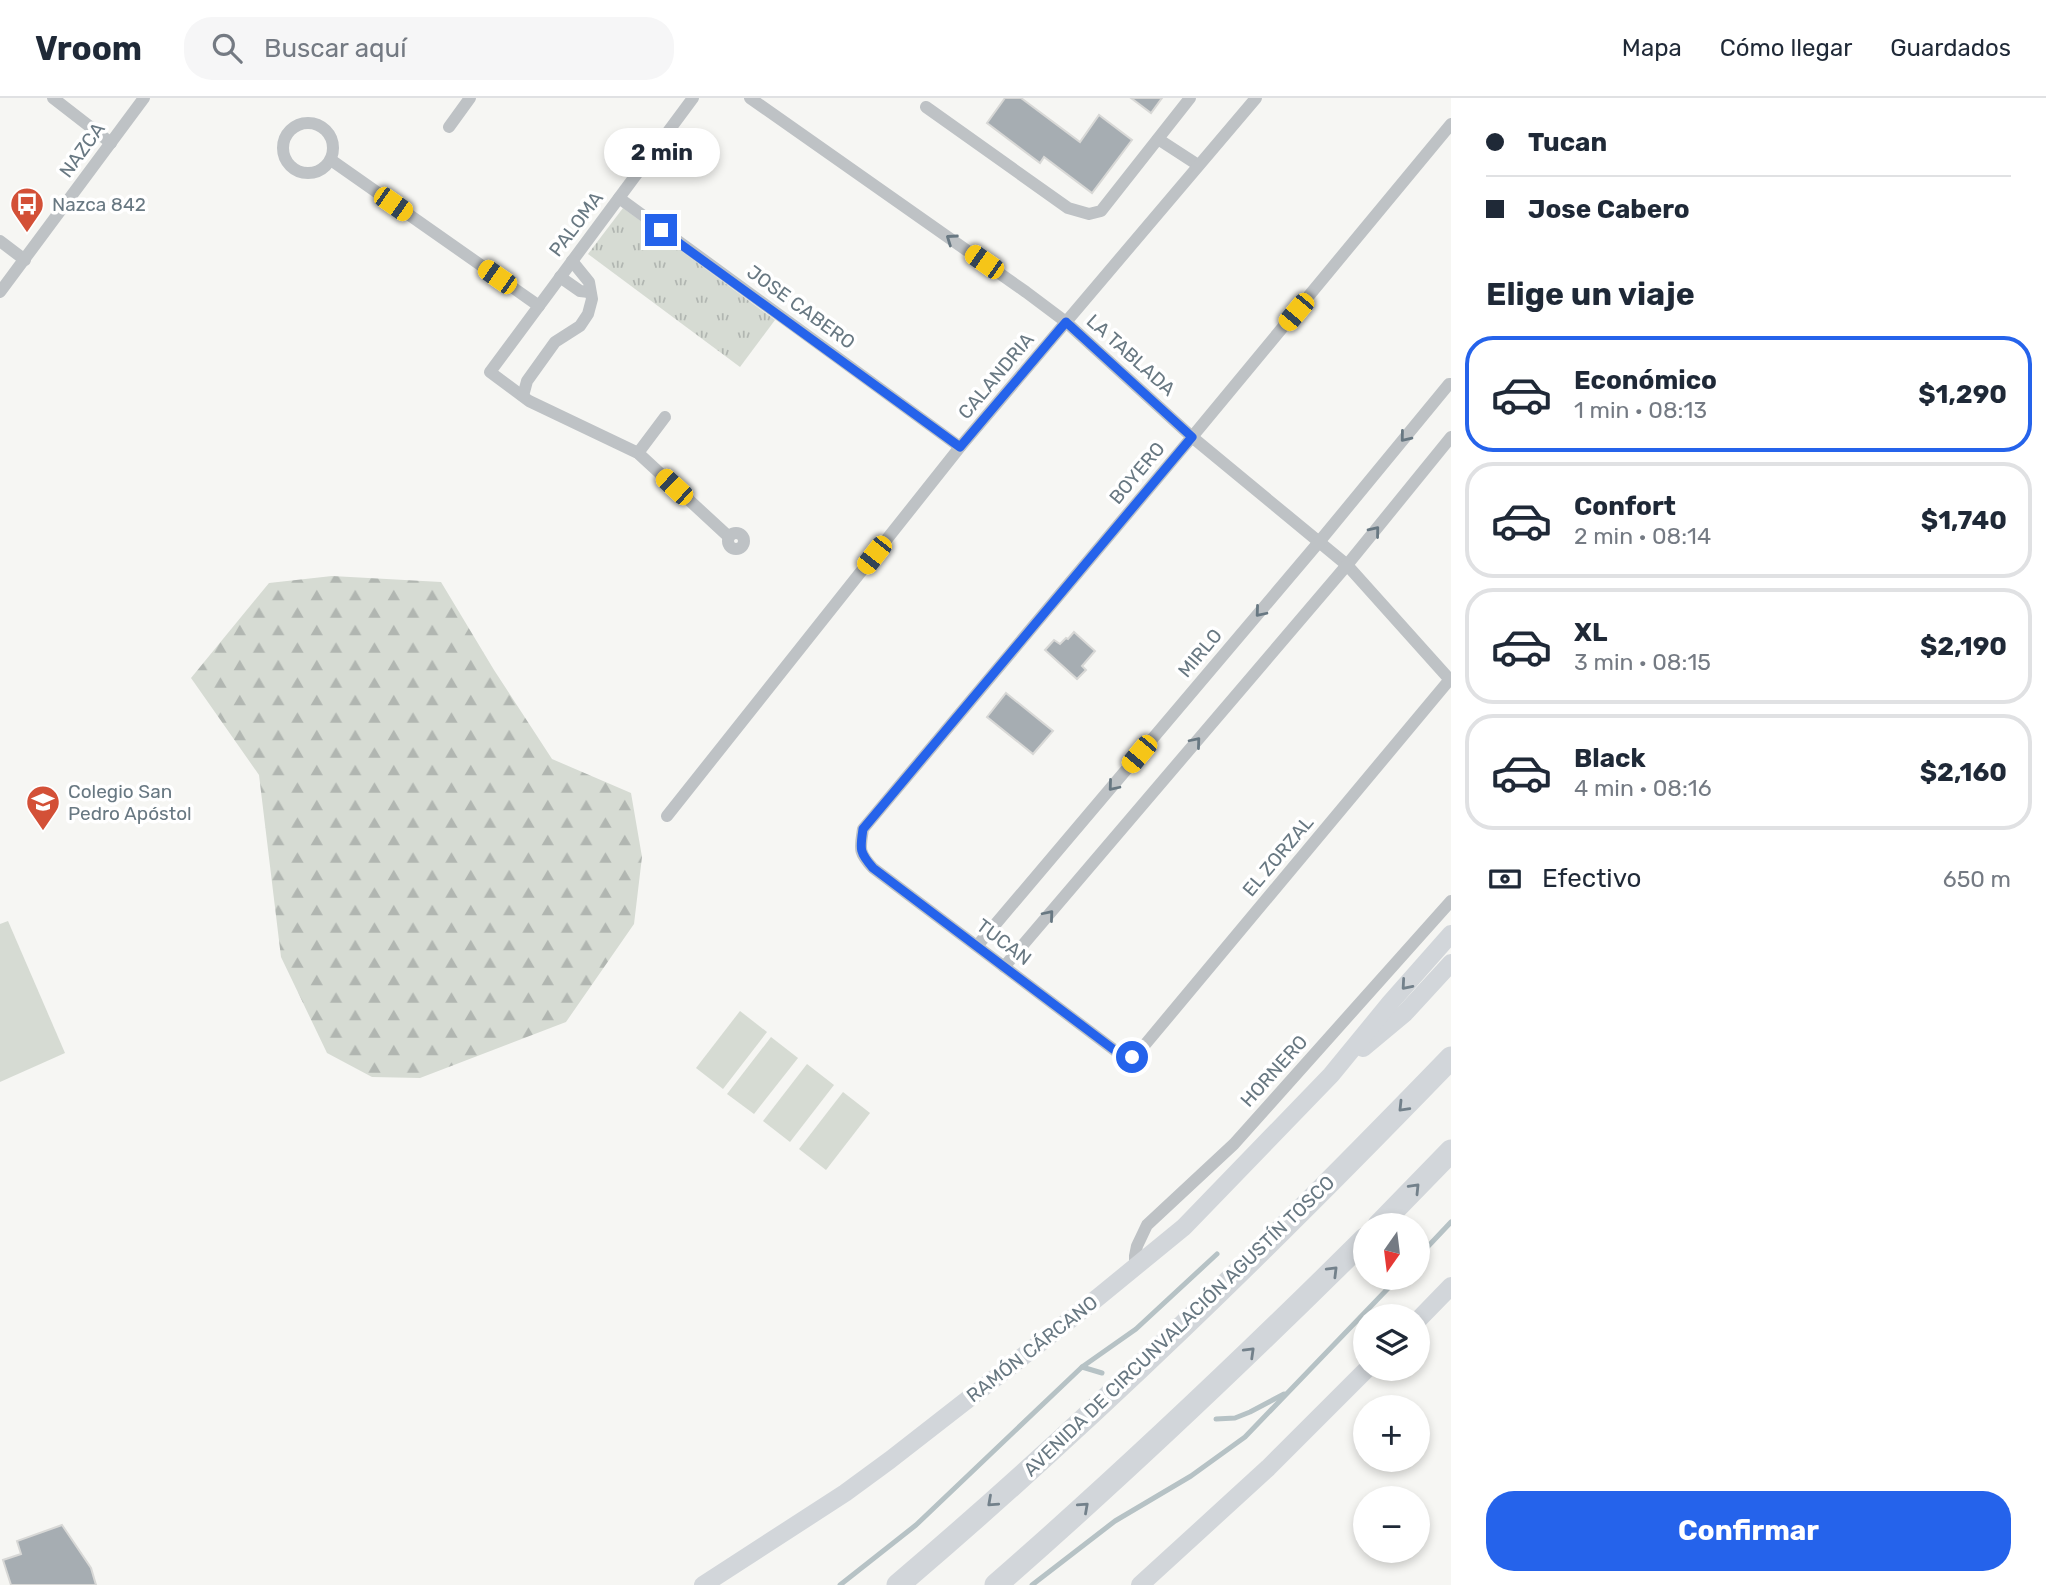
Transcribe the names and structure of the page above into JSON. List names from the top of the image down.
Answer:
{
  "streets": {
    "highway": ["AVENIDA DE CIRCUNVALACIÓN AGUSTÍN TOSCO"],
    "main road": ["RAMÓN CÁRCANO"],
    "street": [
      "NAZCA",
      "PALOMA",
      "JOSE CABERO",
      "LA TABLADA",
      "CALANDRIA",
      "BOYERO",
      "MIRLO",
      "EL ZORZAL",
      "TUCAN",
      "HORNERO"
    ]
  },
  "crossings": [
    ["PALOMA", "JOSE CABERO"],
    ["JOSE CABERO", "CALANDRIA"],
    ["LA TABLADA", "CALANDRIA"],
    ["LA TABLADA", "BOYERO"],
    ["LA TABLADA", "MIRLO"],
    ["LA TABLADA", "EL ZORZAL"],
    ["BOYERO", "TUCAN"],
    ["MIRLO", "TUCAN"],
    ["EL ZORZAL", "TUCAN"],
    ["HORNERO", "RAMÓN CÁRCANO"]
  ],
  "one_way": ["LA TABLADA"],
  "places": {
    "bus stop": ["Nazca 842"],
    "school or university": ["Colegio San Pedro Apóstol"]
  },
  "north": "bottom",
  "page": {
    "header": "Vroom",
    "search": "Buscar aquí",
    "nav": ["Mapa", "Cómo llegar", "Guardados"],
    "banner": ["Tucan", "Jose Cabero"],
    "bubble": "2 min",
    "heading": "Elige un viaje",
    "list": [
      {
        "name": "Económico",
        "note": "1 min · 08:13",
        "value": "$1,290"
      },
      {
        "name": "Confort",
        "note": "2 min · 08:14",
        "value": "$1,740"
      },
      {
        "name": "XL",
        "note": "3 min · 08:15",
        "value": "$2,190"
      },
      {
        "name": "Black",
        "note": "4 min · 08:16",
        "value": "$2,160"
      }
    ],
    "pay": ["Efectivo", "650 m"],
    "map_buttons": ["+", "−"],
    "buttons": "Confirmar"
  }
}
